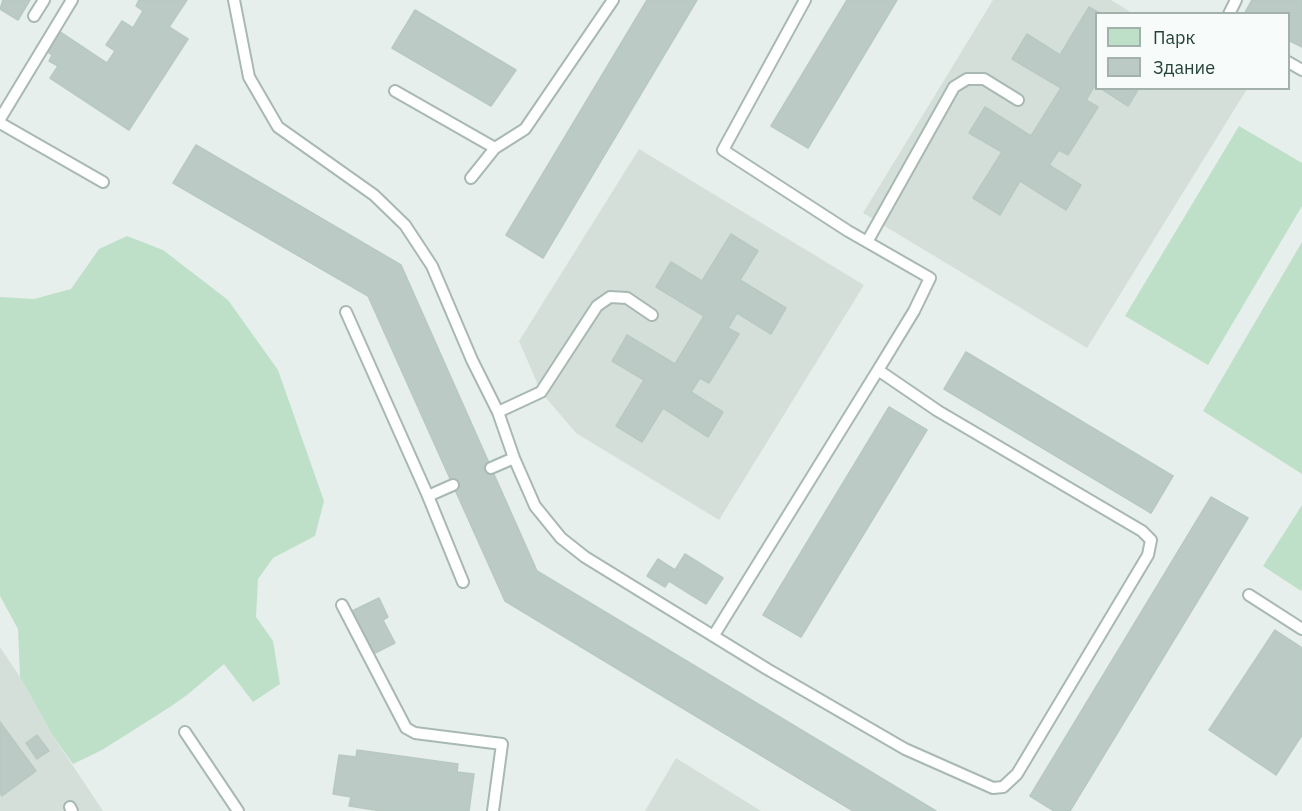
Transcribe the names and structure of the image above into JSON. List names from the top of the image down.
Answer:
{
  "legend": ["Парк", "Здание"]
}
